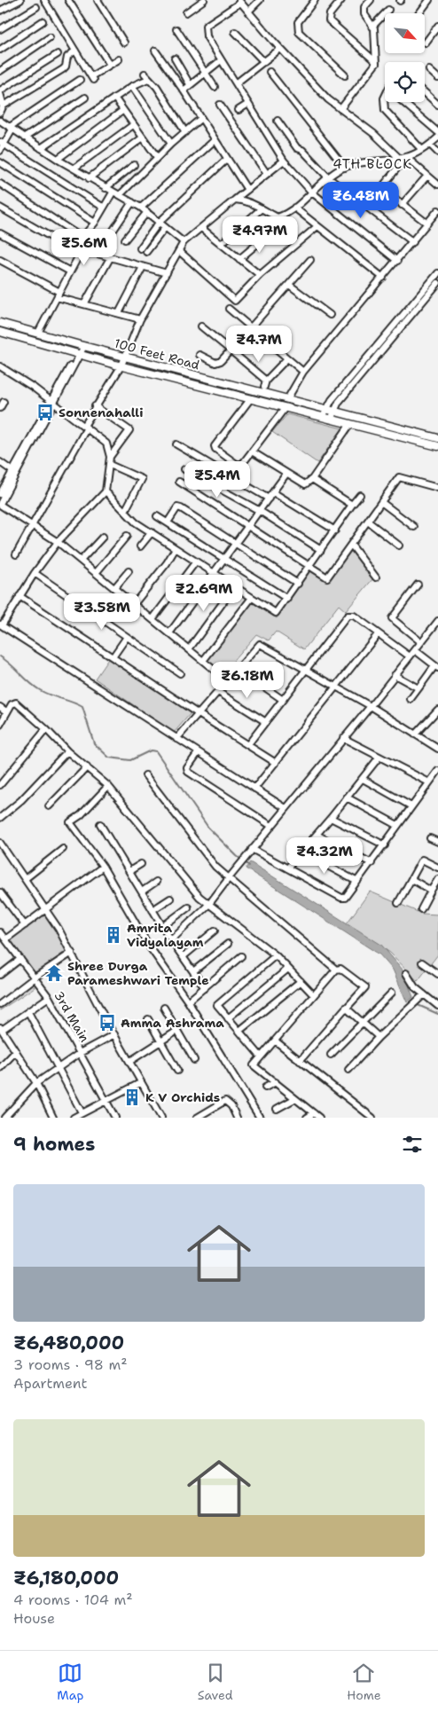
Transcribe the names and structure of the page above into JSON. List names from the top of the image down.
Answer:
{
  "streets": {
    "main road": ["100 Feet Road"],
    "street": ["3rd Main"]
  },
  "districts": ["4TH BLOCK"],
  "places": {
    "bus stop": ["Sonnenahalli", "Amma Ashrama"],
    "building": ["Amrita Vidyalayam", "K V Orchids"],
    "temple": ["Shree Durga Parameshwari Temple"]
  },
  "north": "bottom right",
  "page": {
    "price": [
      "₹6.48M",
      "₹4.97M",
      "₹5.6M",
      "₹4.7M",
      "₹5.4M",
      "₹2.69M",
      "₹3.58M",
      "₹6.18M",
      "₹4.32M"
    ],
    "heading": "9 homes",
    "list": [
      {
        "name": "₹6,480,000",
        "note": "3 rooms · 98 m² · Apartment"
      },
      {
        "name": "₹6,180,000",
        "note": "4 rooms · 104 m² · House"
      }
    ],
    "tabs": ["Map", "Saved", "Home"]
  }
}
